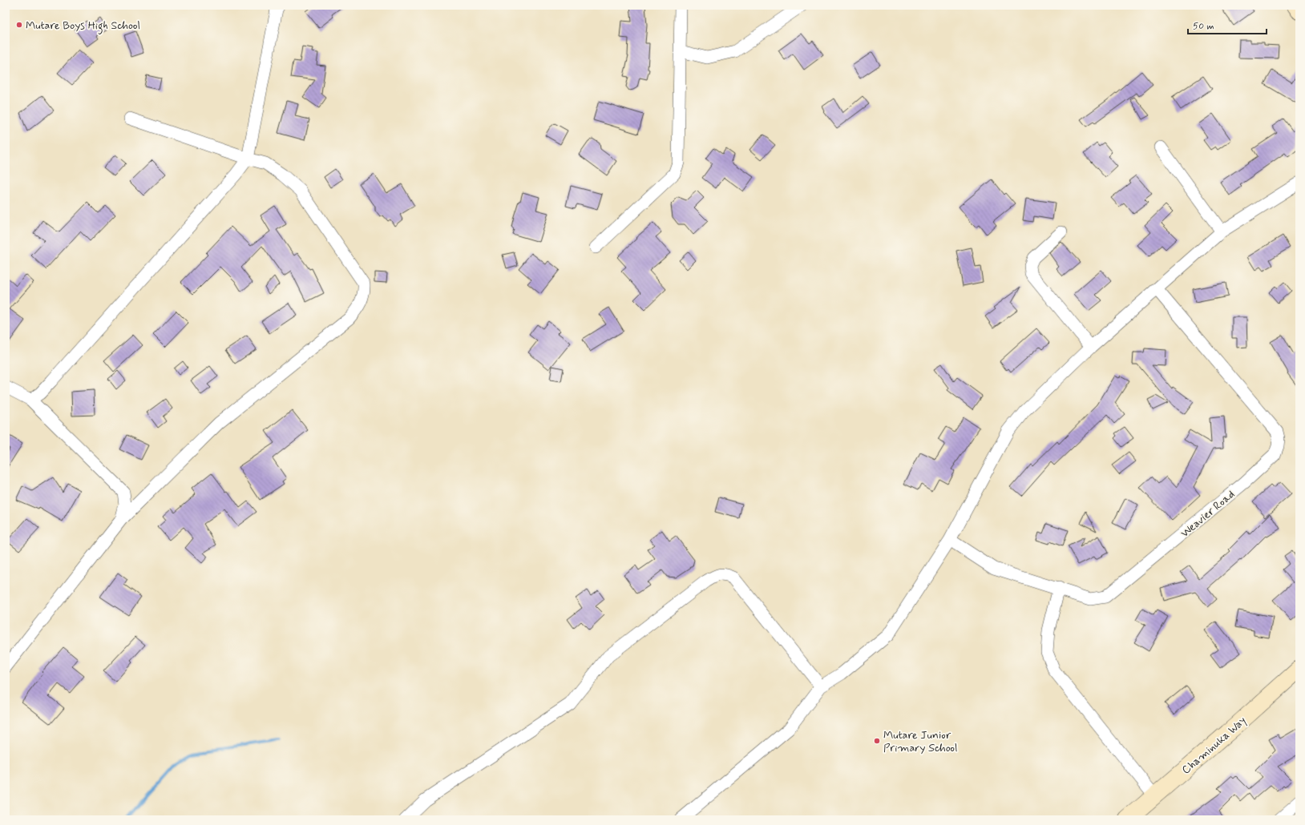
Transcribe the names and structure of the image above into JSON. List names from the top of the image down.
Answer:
{
  "streets": {
    "street": ["Weavier Road", "Chaminuka Way"]
  },
  "places": ["Mutare Boys High School", "Mutare Junior Primary School"],
  "scale_bar": "50 m"
}
